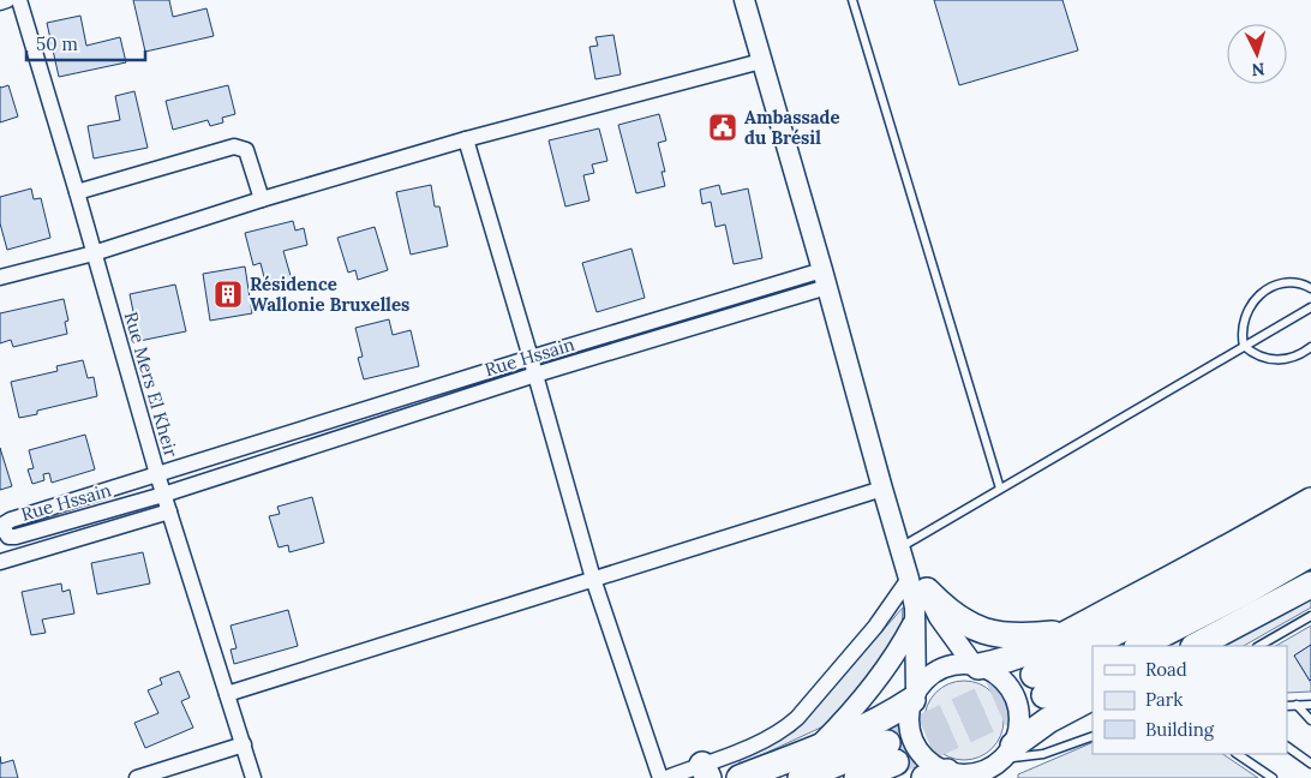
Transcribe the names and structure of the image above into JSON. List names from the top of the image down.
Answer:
{
  "streets": {
    "street": ["Rue Hssain", "Rue Mers El Kheir"]
  },
  "crossings": [
    ["Rue Hssain", "Rue Mers El Kheir"]
  ],
  "places": {
    "public building": ["Ambassade du Brésil"],
    "building": ["Résidence Wallonie Bruxelles"]
  },
  "legend": ["Road", "Park", "Building"],
  "scale_bar": "50 m",
  "north": "bottom"
}
